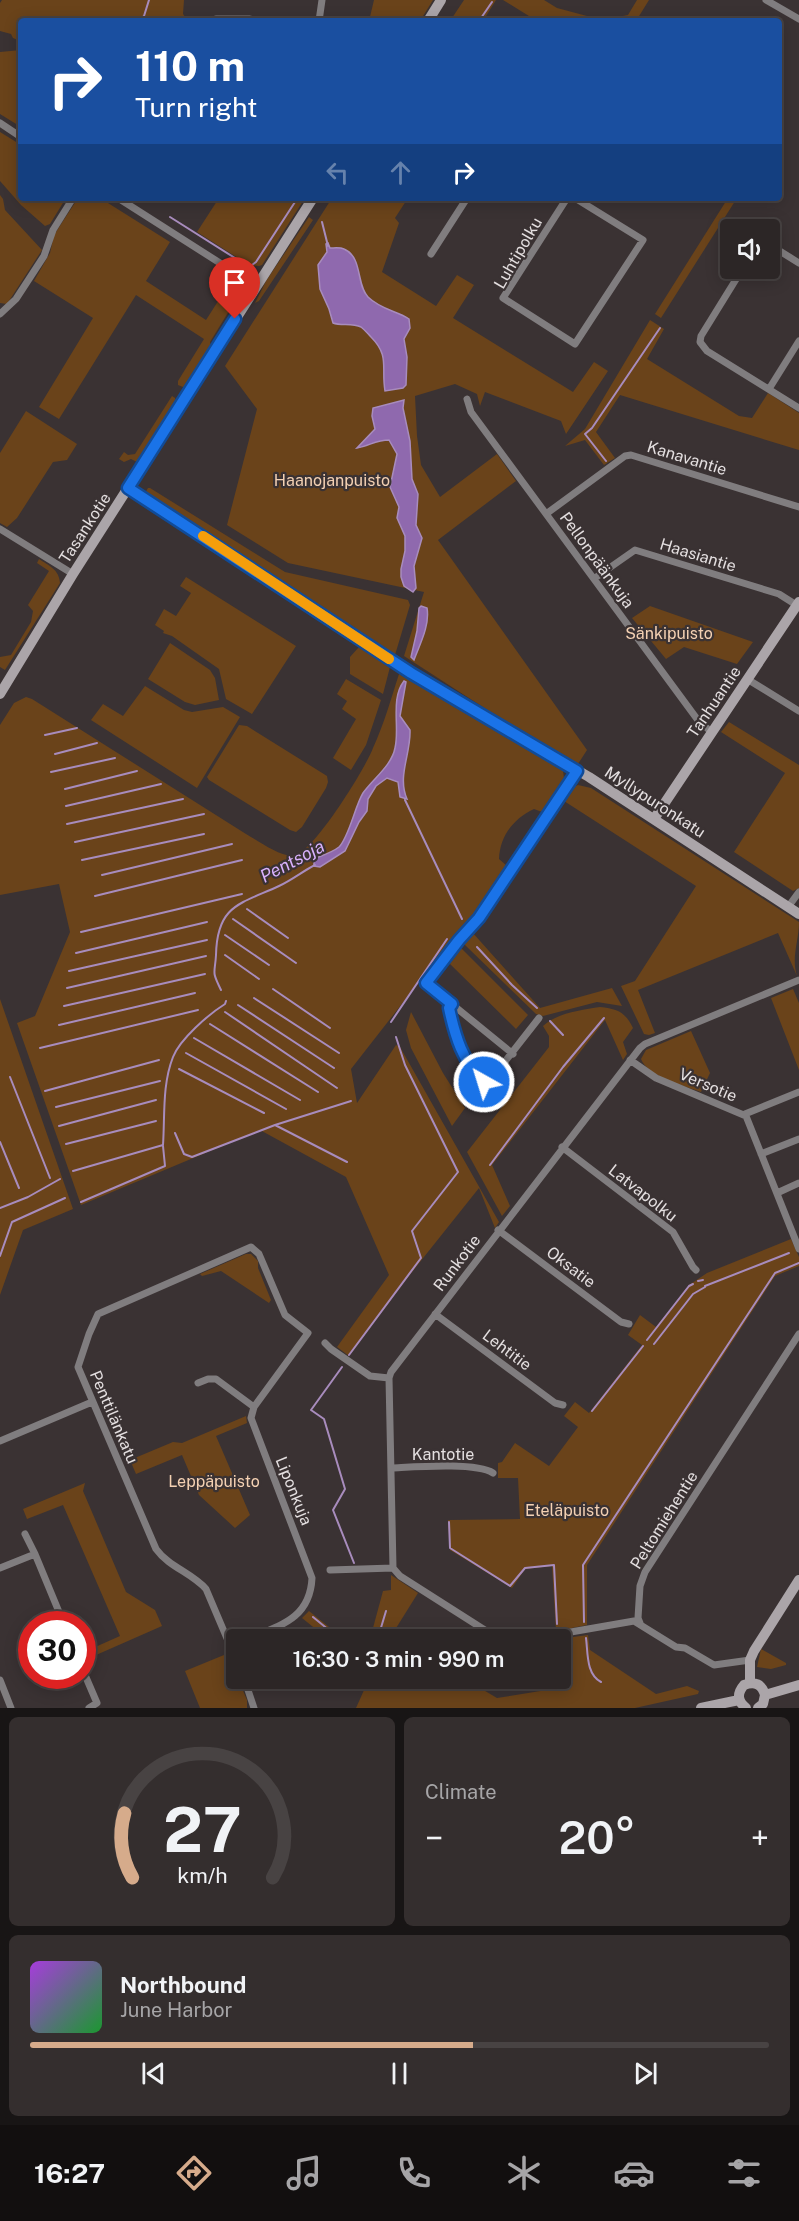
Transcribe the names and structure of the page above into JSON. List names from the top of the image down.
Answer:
{
  "streets": {
    "street": [
      "Luhtipolku",
      "Kanavantie",
      "Tasankotie",
      "Haasiantie",
      "Pellonpäänkuja",
      "Tanhuantie",
      "Myllypuronkatu",
      "Versotie",
      "Latvapolku",
      "Runkotie",
      "Oksatie",
      "Lehtitie",
      "Penttilänkatu",
      "Kantotie",
      "Liponkuja",
      "Peltomiehentie"
    ]
  },
  "crossings": [
    ["Kanavantie", "Pellonpäänkuja"],
    ["Tasankotie", "Myllypuronkatu"],
    ["Haasiantie", "Pellonpäänkuja"],
    ["Haasiantie", "Tanhuantie"],
    ["Pellonpäänkuja", "Tanhuantie"],
    ["Tanhuantie", "Myllypuronkatu"],
    ["Versotie", "Runkotie"],
    ["Latvapolku", "Runkotie"],
    ["Runkotie", "Oksatie"],
    ["Runkotie", "Lehtitie"],
    ["Penttilänkatu", "Liponkuja"]
  ],
  "water": ["Pentsoja"],
  "parks": [
    "Haanojanpuisto",
    "Sänkipuisto",
    "Leppäpuisto",
    "Eteläpuisto"
  ],
  "page": {
    "turn": ["110 m", "Turn right"],
    "limit": "30",
    "trip": "16:30 · 3 min · 990 m",
    "tile": "Climate",
    "heat": ["−", "20°", "+"],
    "song": ["Northbound", "June Harbor"],
    "tabs": "16:27",
    "gauge": ["27", "km/h"]
  }
}
